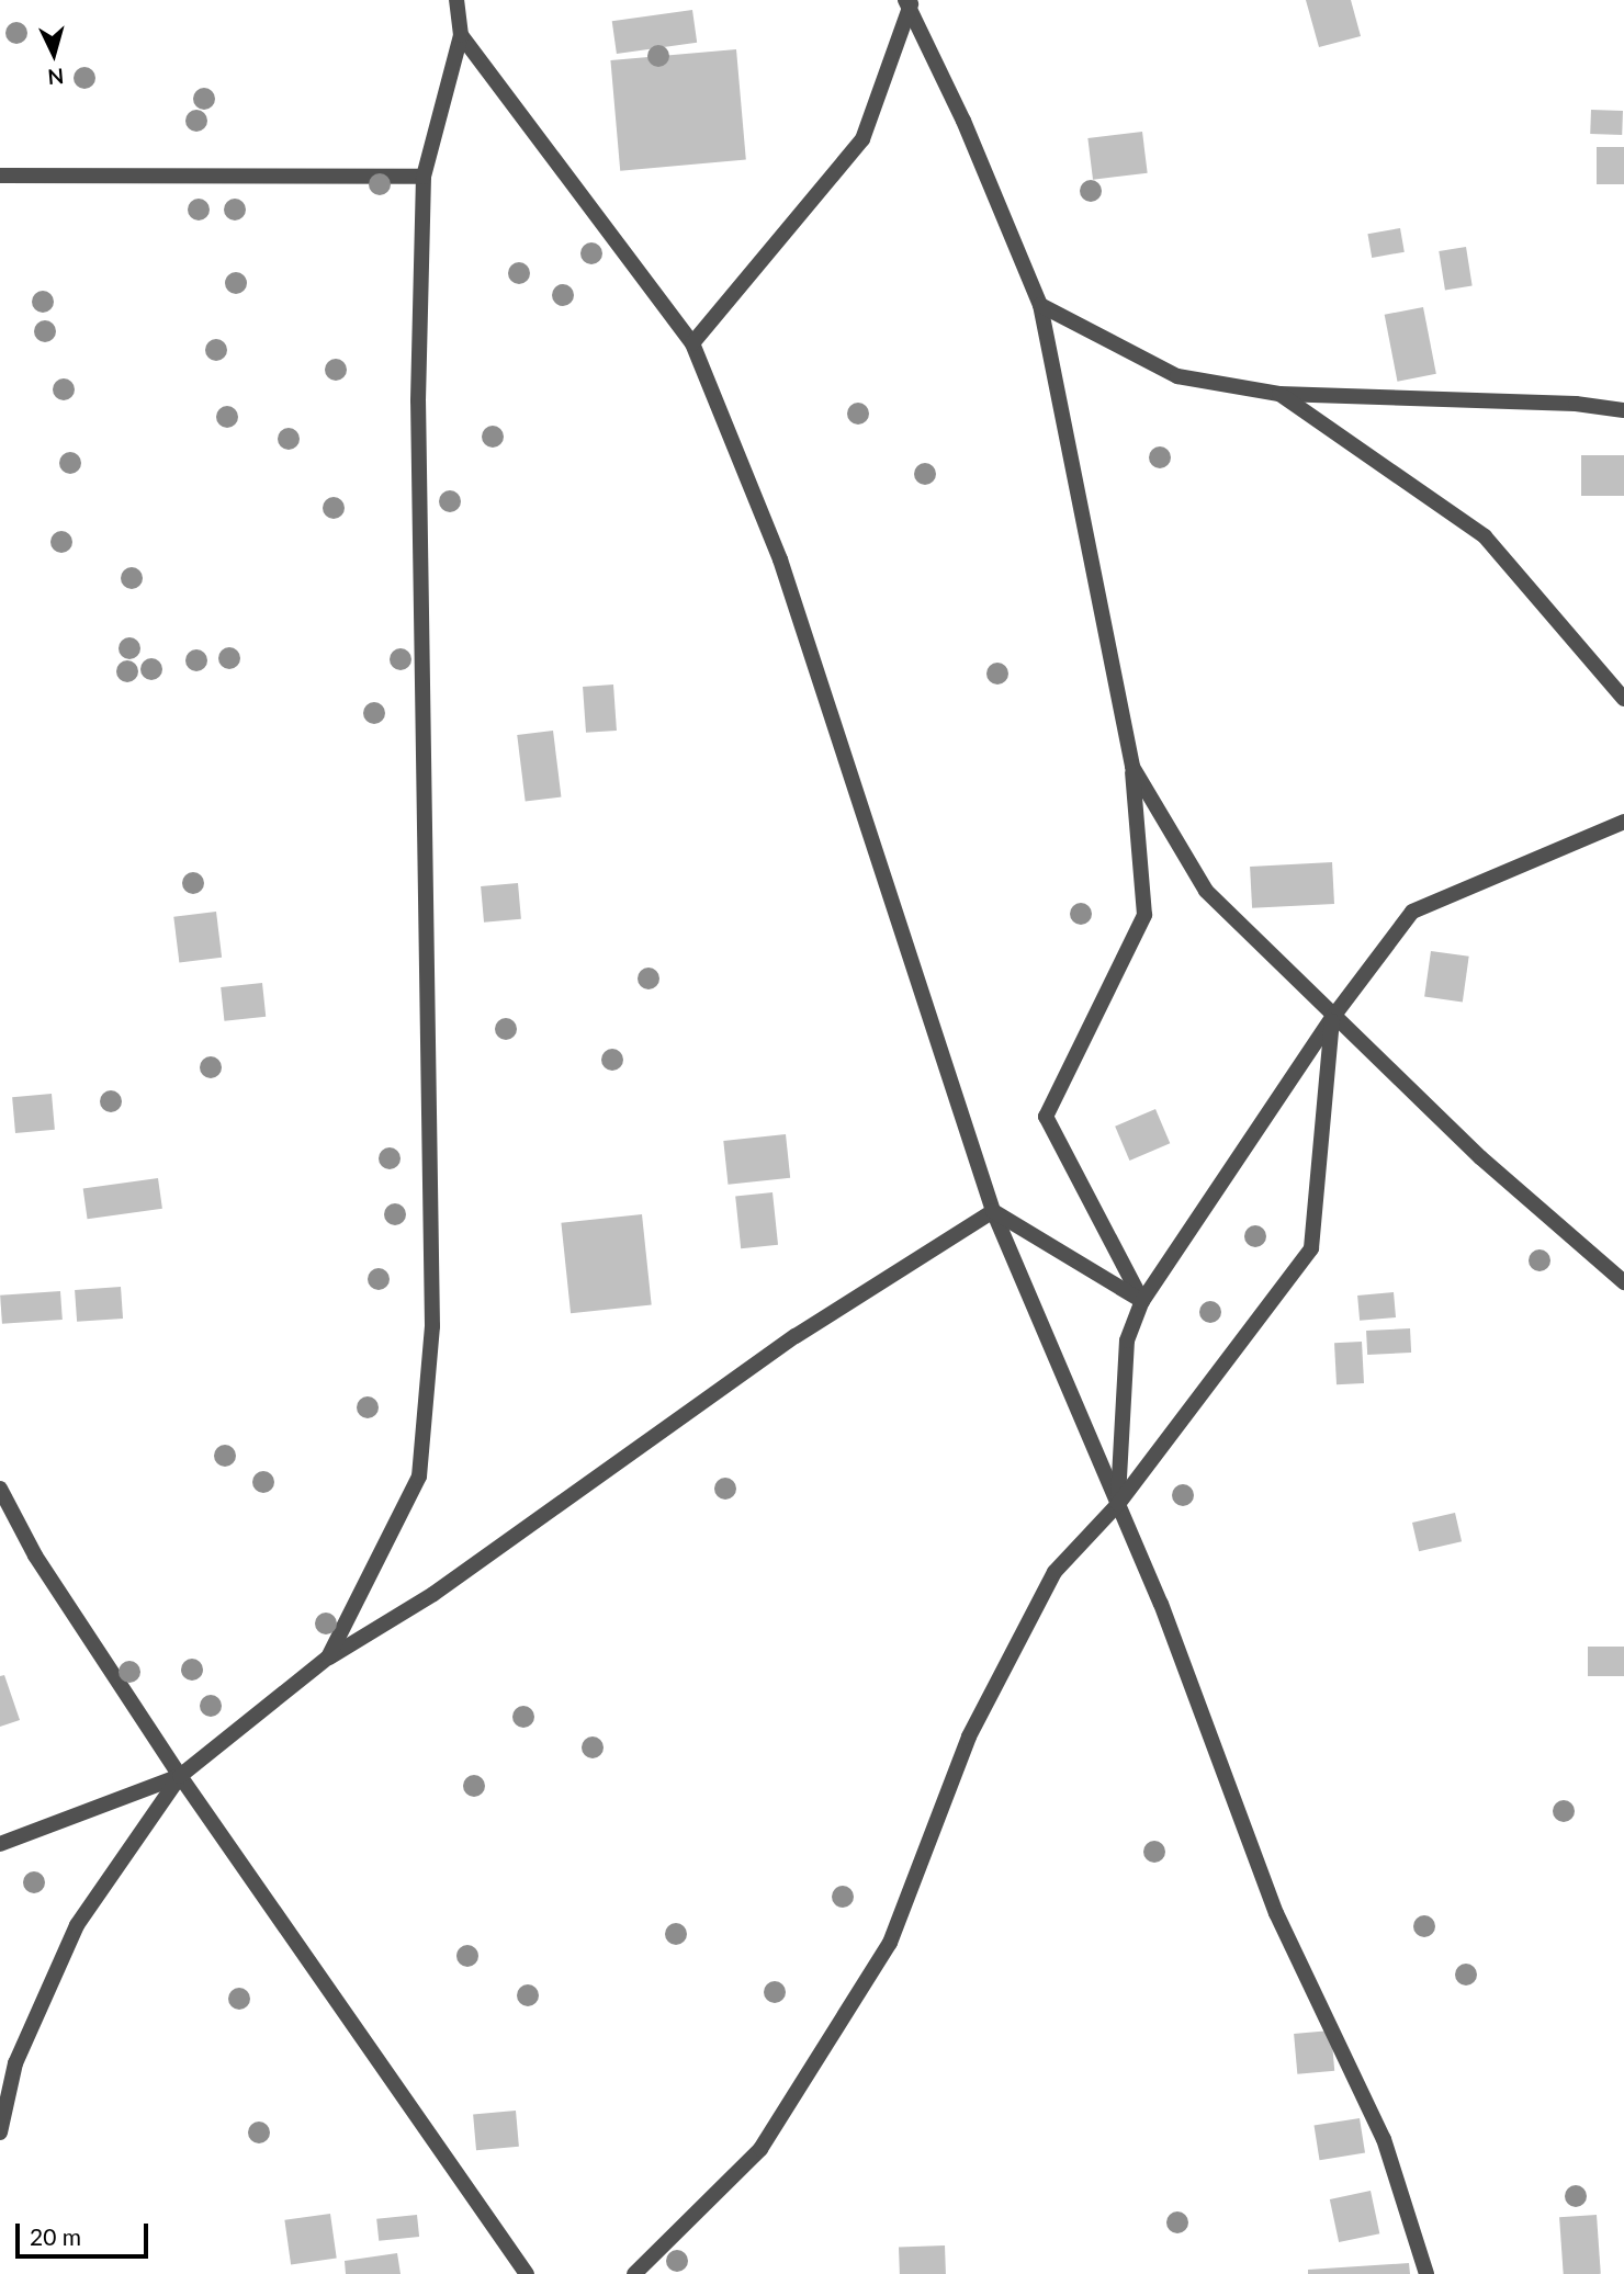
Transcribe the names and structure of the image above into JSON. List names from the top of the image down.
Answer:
{
  "scale_bar": "20 m",
  "north": "bottom"
}
